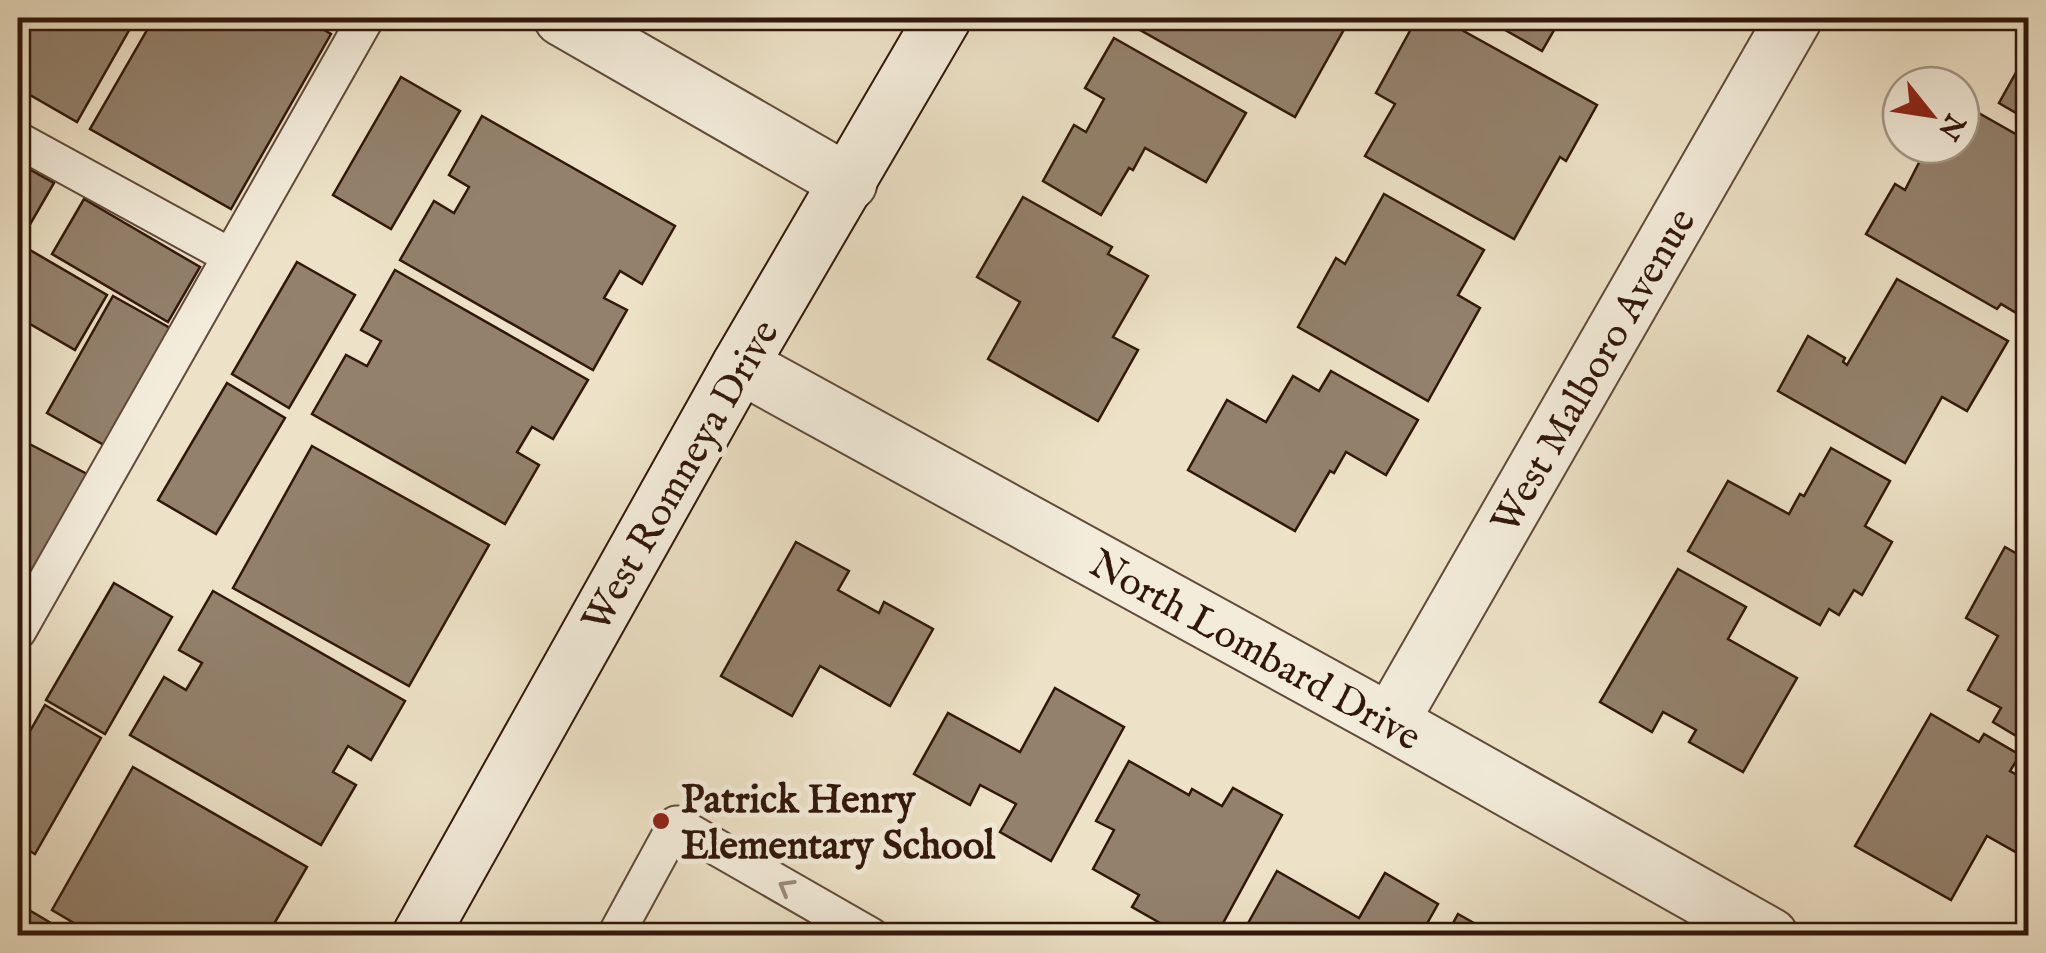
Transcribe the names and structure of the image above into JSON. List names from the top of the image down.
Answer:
{
  "streets": {
    "street": ["West Malboro Avenue", "West Romneya Drive", "North Lombard Drive"]
  },
  "crossings": [
    ["West Malboro Avenue", "North Lombard Drive"],
    ["West Romneya Drive", "North Lombard Drive"]
  ],
  "places": ["Patrick Henry Elementary School"],
  "north": "bottom right"
}
